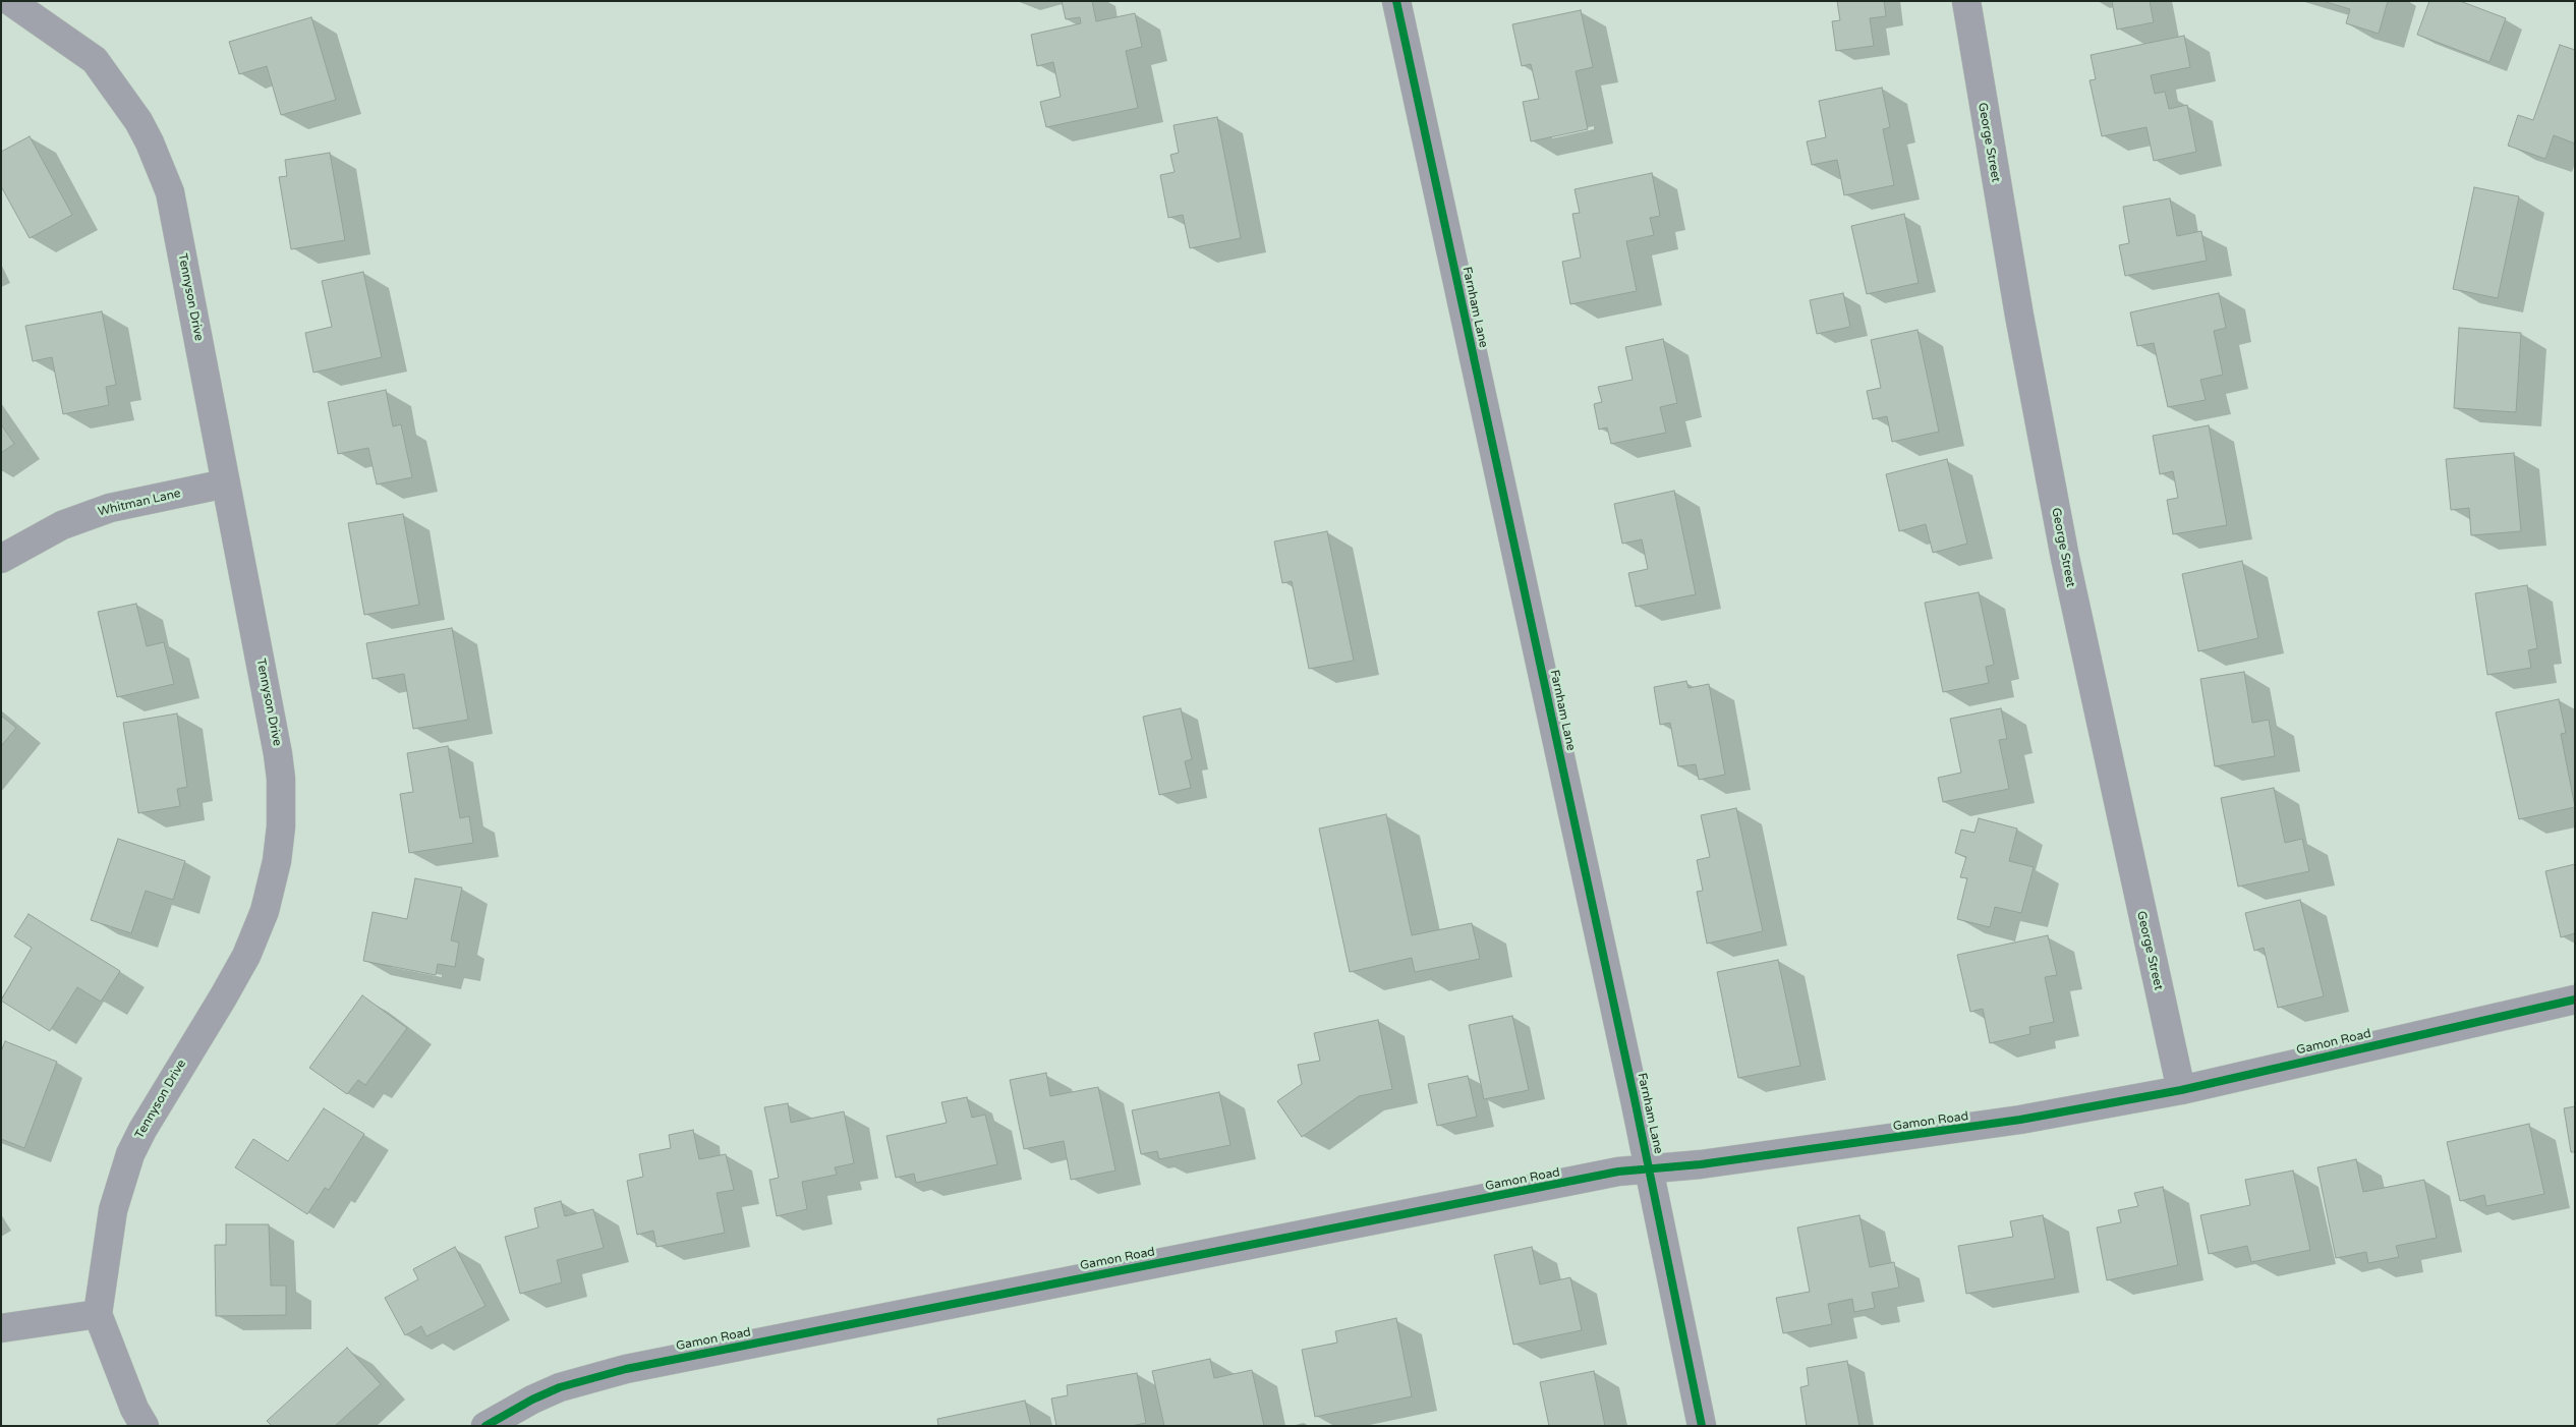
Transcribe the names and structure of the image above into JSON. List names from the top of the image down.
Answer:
{
  "streets": {
    "street": [
      "George Street",
      "Tennyson Drive",
      "Farnham Lane",
      "Whitman Lane",
      "Gamon Road"
    ]
  },
  "crossings": [
    ["George Street", "Gamon Road"],
    ["Tennyson Drive", "Whitman Lane"],
    ["Farnham Lane", "Gamon Road"]
  ]
}
